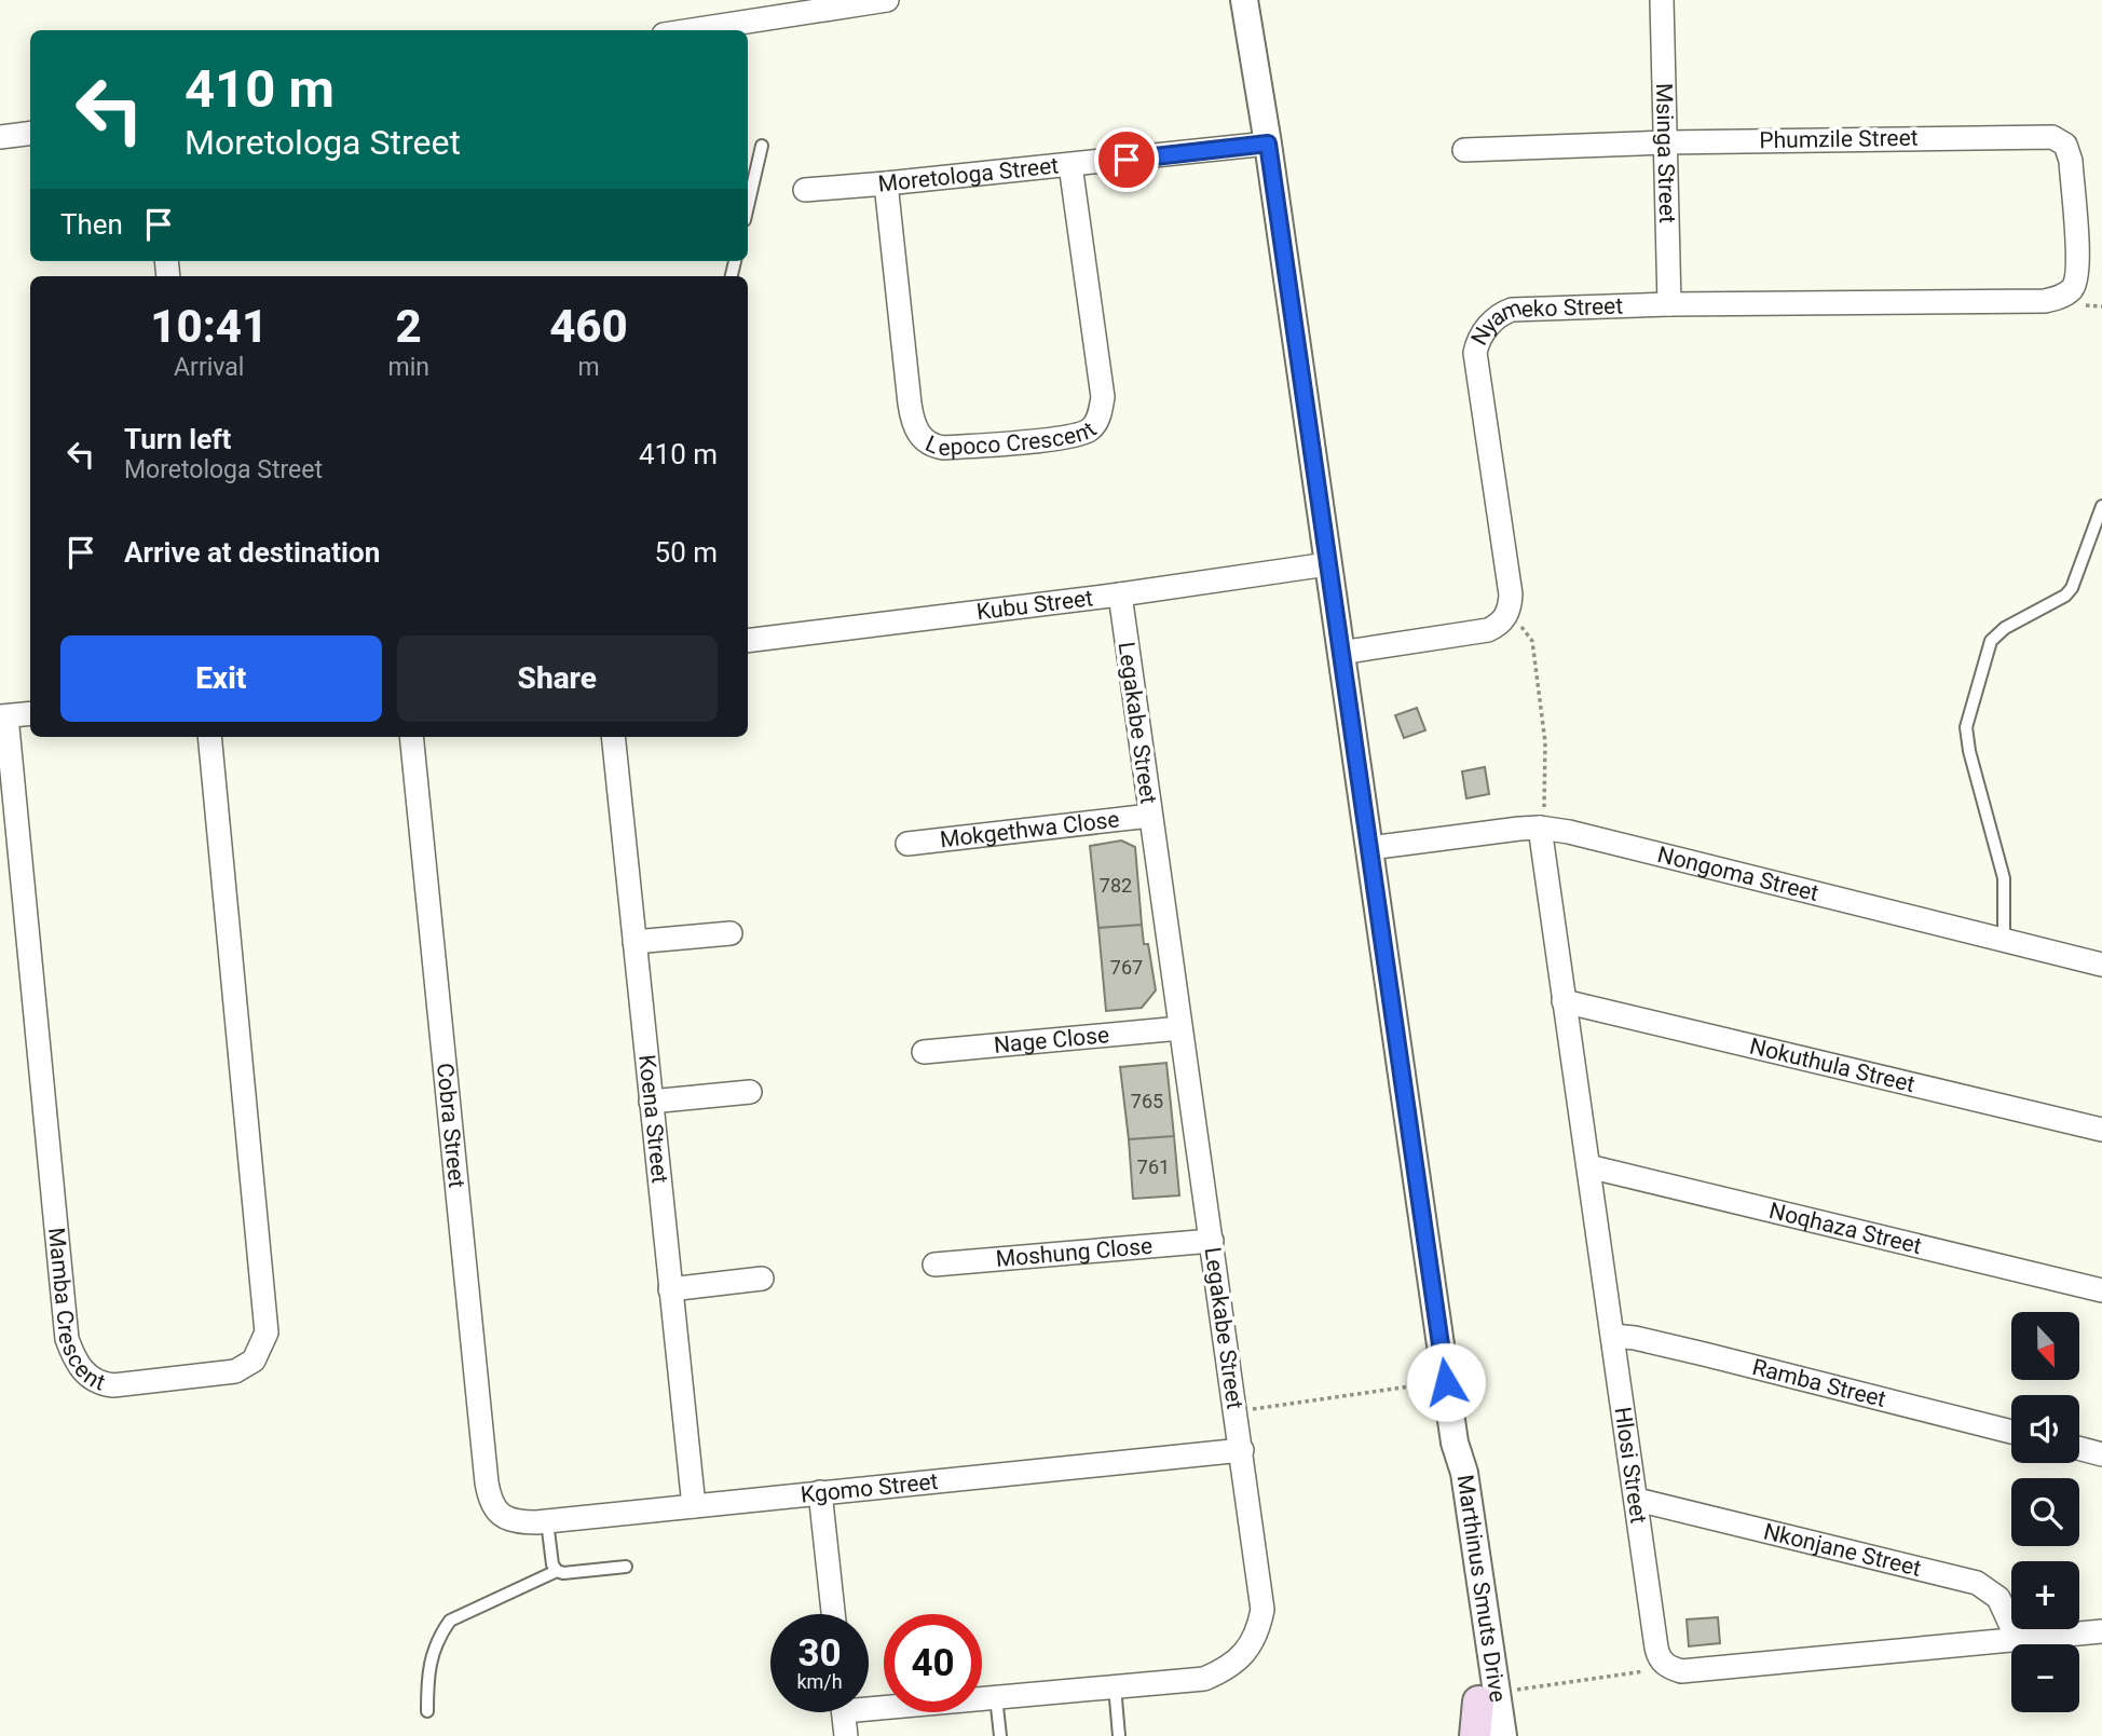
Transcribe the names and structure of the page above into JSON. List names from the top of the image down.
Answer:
{
  "streets": {
    "street": [
      "Phumzile Street",
      "Msinga Street",
      "Moretologa Street",
      "Nyameko Street",
      "Lepoco Crescent",
      "Kubu Street",
      "Legakabe Street",
      "Mokgethwa Close",
      "Nongoma Street",
      "Nage Close",
      "Nokuthula Street",
      "Koena Street",
      "Cobra Street",
      "Noqhaza Street",
      "Moshung Close",
      "Mamba Crescent",
      "Ramba Street",
      "Hlosi Street",
      "Kgomo Street",
      "Nkonjane Street",
      "Marthinus Smuts Drive"
    ]
  },
  "crossings": [
    ["Phumzile Street", "Msinga Street"],
    ["Phumzile Street", "Nyameko Street"],
    ["Msinga Street", "Nyameko Street"],
    ["Moretologa Street", "Lepoco Crescent"],
    ["Moretologa Street", "Marthinus Smuts Drive"],
    ["Kubu Street", "Legakabe Street"],
    ["Kubu Street", "Marthinus Smuts Drive"],
    ["Legakabe Street", "Mokgethwa Close"],
    ["Legakabe Street", "Nage Close"],
    ["Legakabe Street", "Moshung Close"],
    ["Legakabe Street", "Kgomo Street"],
    ["Nongoma Street", "Hlosi Street"],
    ["Nongoma Street", "Marthinus Smuts Drive"],
    ["Nokuthula Street", "Hlosi Street"],
    ["Koena Street", "Kgomo Street"],
    ["Cobra Street", "Kgomo Street"],
    ["Noqhaza Street", "Hlosi Street"],
    ["Ramba Street", "Hlosi Street"],
    ["Hlosi Street", "Nkonjane Street"]
  ],
  "house_numbers": [
    "782",
    "767",
    "765",
    "761"
  ],
  "north": "bottom",
  "page": {
    "turn": ["410 m", "Moretologa Street"],
    "then": "Then",
    "eta": [
      "10:41",
      "Arrival",
      "2",
      "min",
      "460",
      "m"
    ],
    "list": [
      {
        "name": "Turn left",
        "note": "Moretologa Street",
        "value": "410 m"
      },
      {
        "name": "Arrive at destination",
        "value": "50 m"
      }
    ],
    "buttons": ["Exit", "Share"],
    "map_buttons": ["+", "−"],
    "speed": "30 km/h",
    "limit": "40"
  }
}
